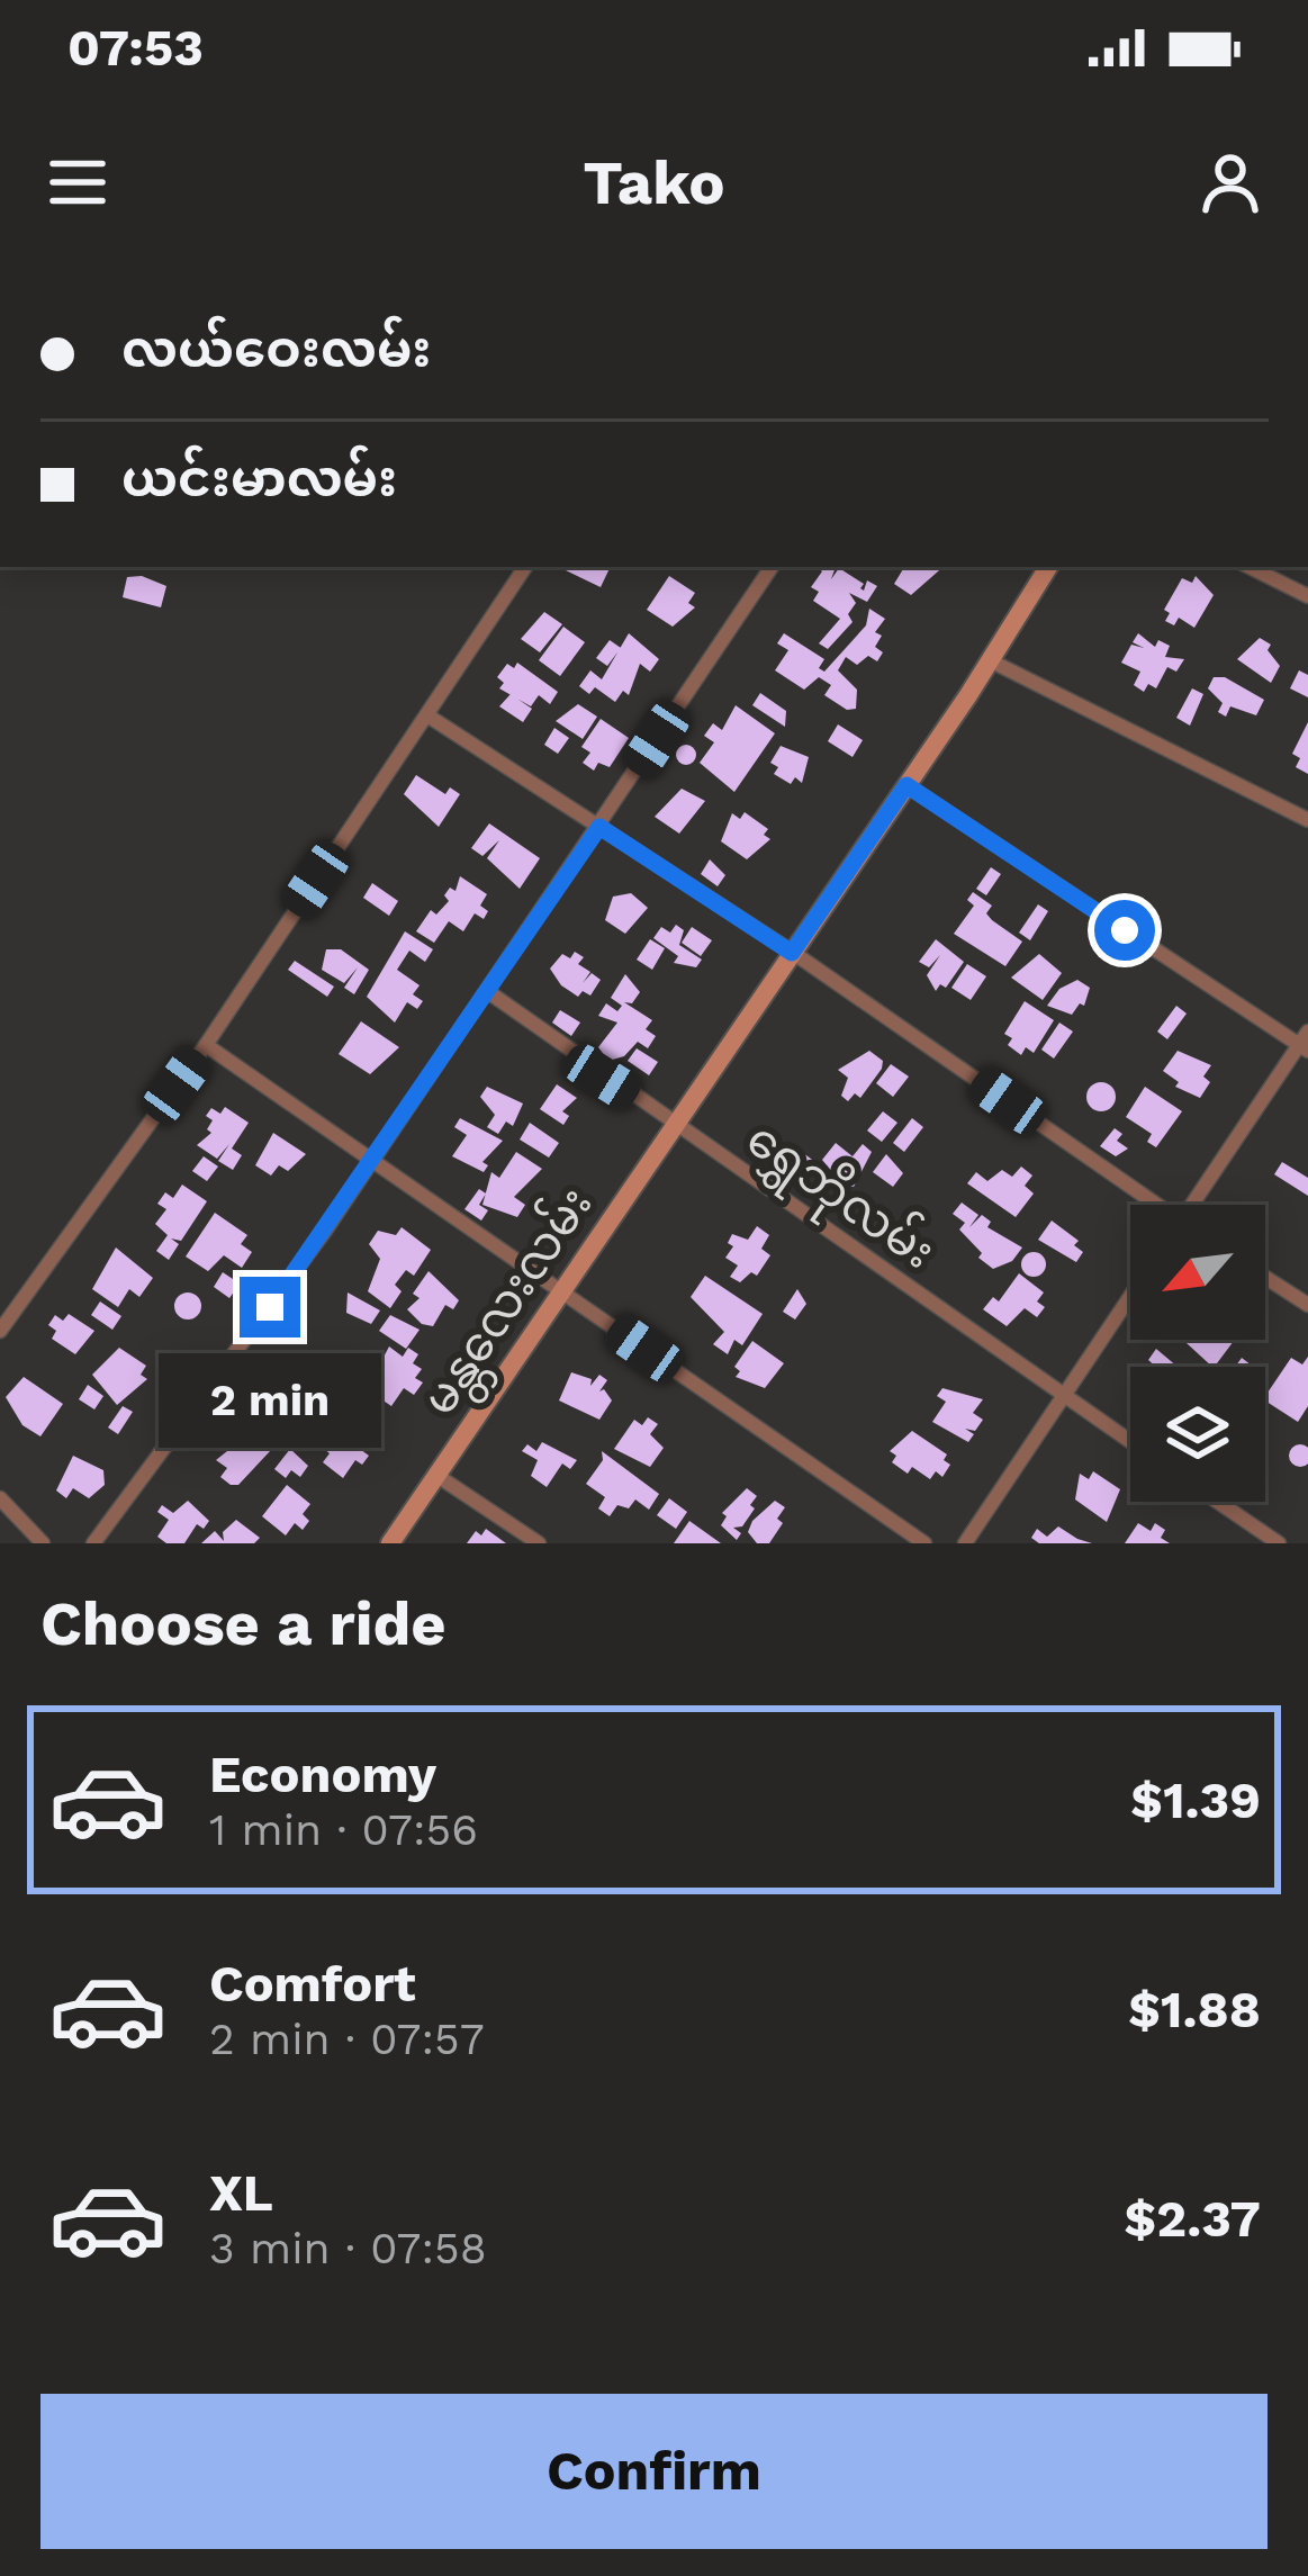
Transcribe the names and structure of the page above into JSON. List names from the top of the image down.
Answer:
{
  "streets": {
    "main road": ["မန္တလေးလမ်း"],
    "street": ["ရွှေဘိုလမ်း"]
  },
  "crossings": [
    ["ရွှေဘိုလမ်း", "မန္တလေးလမ်း"]
  ],
  "north": "bottom left",
  "page": {
    "status": "07:53",
    "header": "Tako",
    "banner": ["လယ်ဝေးလမ်း", "ယင်းမာလမ်း"],
    "bubble": "2 min",
    "heading": "Choose a ride",
    "list": [
      {
        "name": "Economy",
        "note": "1 min · 07:56",
        "value": "$1.39"
      },
      {
        "name": "Comfort",
        "note": "2 min · 07:57",
        "value": "$1.88"
      },
      {
        "name": "XL",
        "note": "3 min · 07:58",
        "value": "$2.37"
      }
    ],
    "buttons": "Confirm"
  }
}
